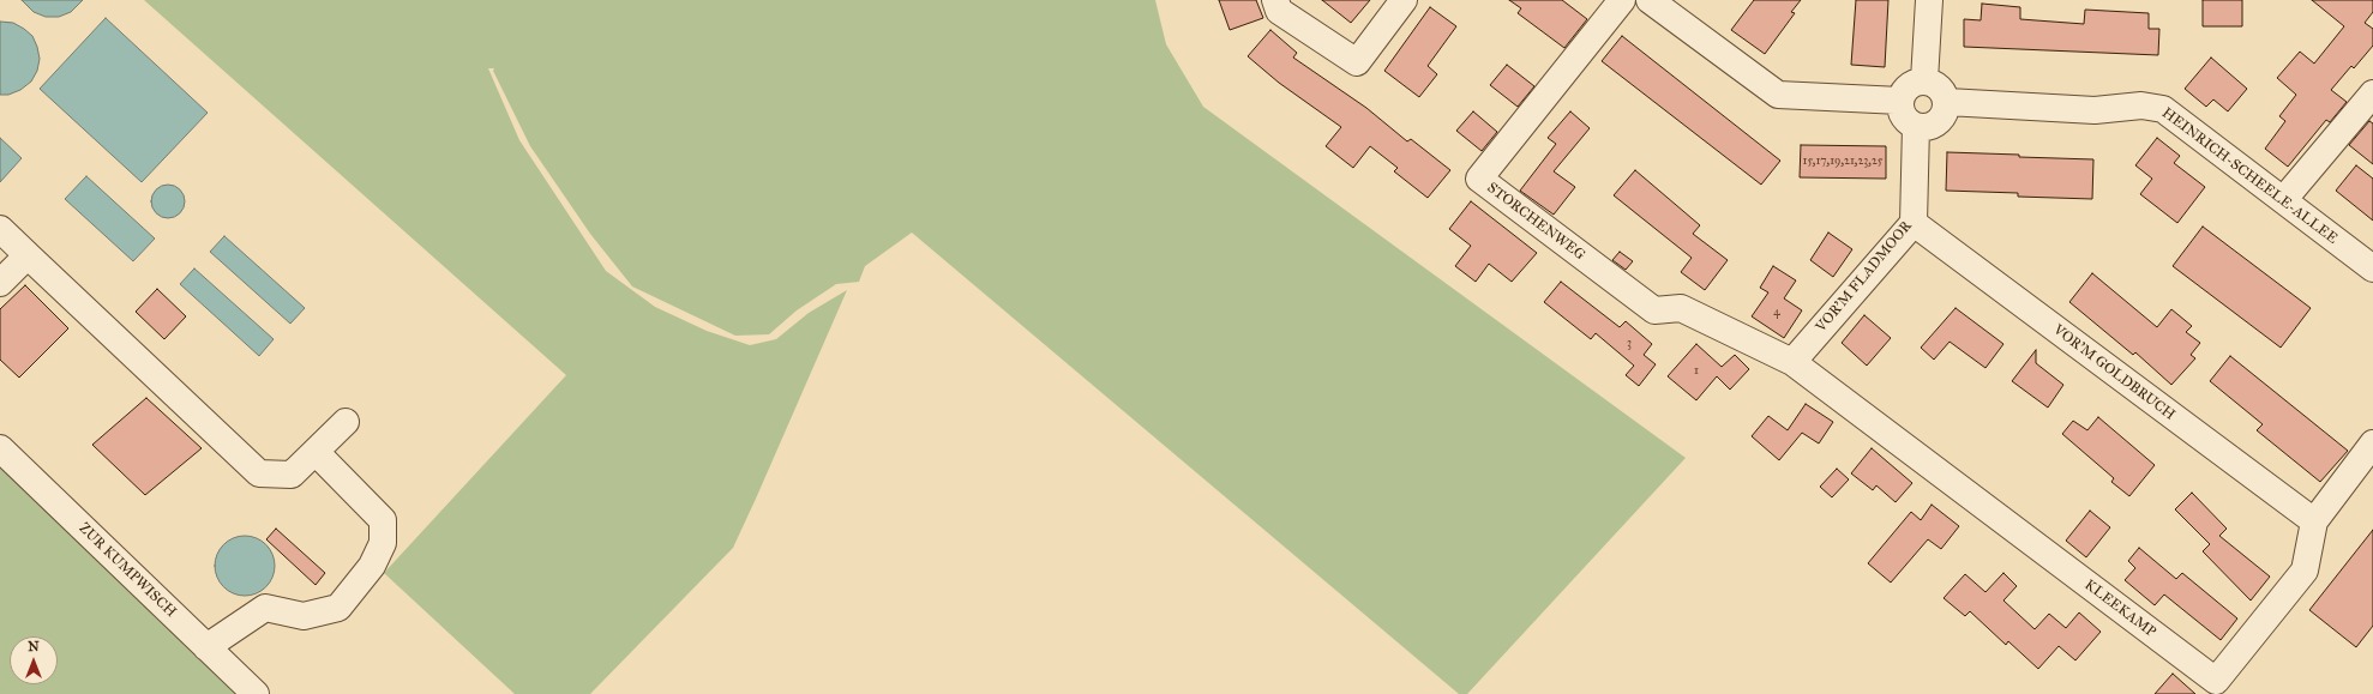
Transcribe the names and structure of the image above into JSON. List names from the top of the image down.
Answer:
{
  "streets": {
    "street": [
      "HEINRICH-SCHEELE-ALLEE",
      "STORCHENWEG",
      "VOR'M FLADMOOR",
      "VOR'M GOLDBRUCH",
      "ZUR KUMPWISCH",
      "KLEEKAMP"
    ]
  },
  "crossings": [
    ["HEINRICH-SCHEELE-ALLEE", "VOR'M FLADMOOR"],
    ["STORCHENWEG", "VOR'M FLADMOOR"],
    ["STORCHENWEG", "KLEEKAMP"],
    ["VOR'M FLADMOOR", "VOR'M GOLDBRUCH"],
    ["VOR'M FLADMOOR", "KLEEKAMP"],
    ["VOR'M GOLDBRUCH", "KLEEKAMP"]
  ],
  "house_numbers": [
    "15,17,19,21,23,25",
    "4",
    "3",
    "1"
  ],
  "north": "top"
}
